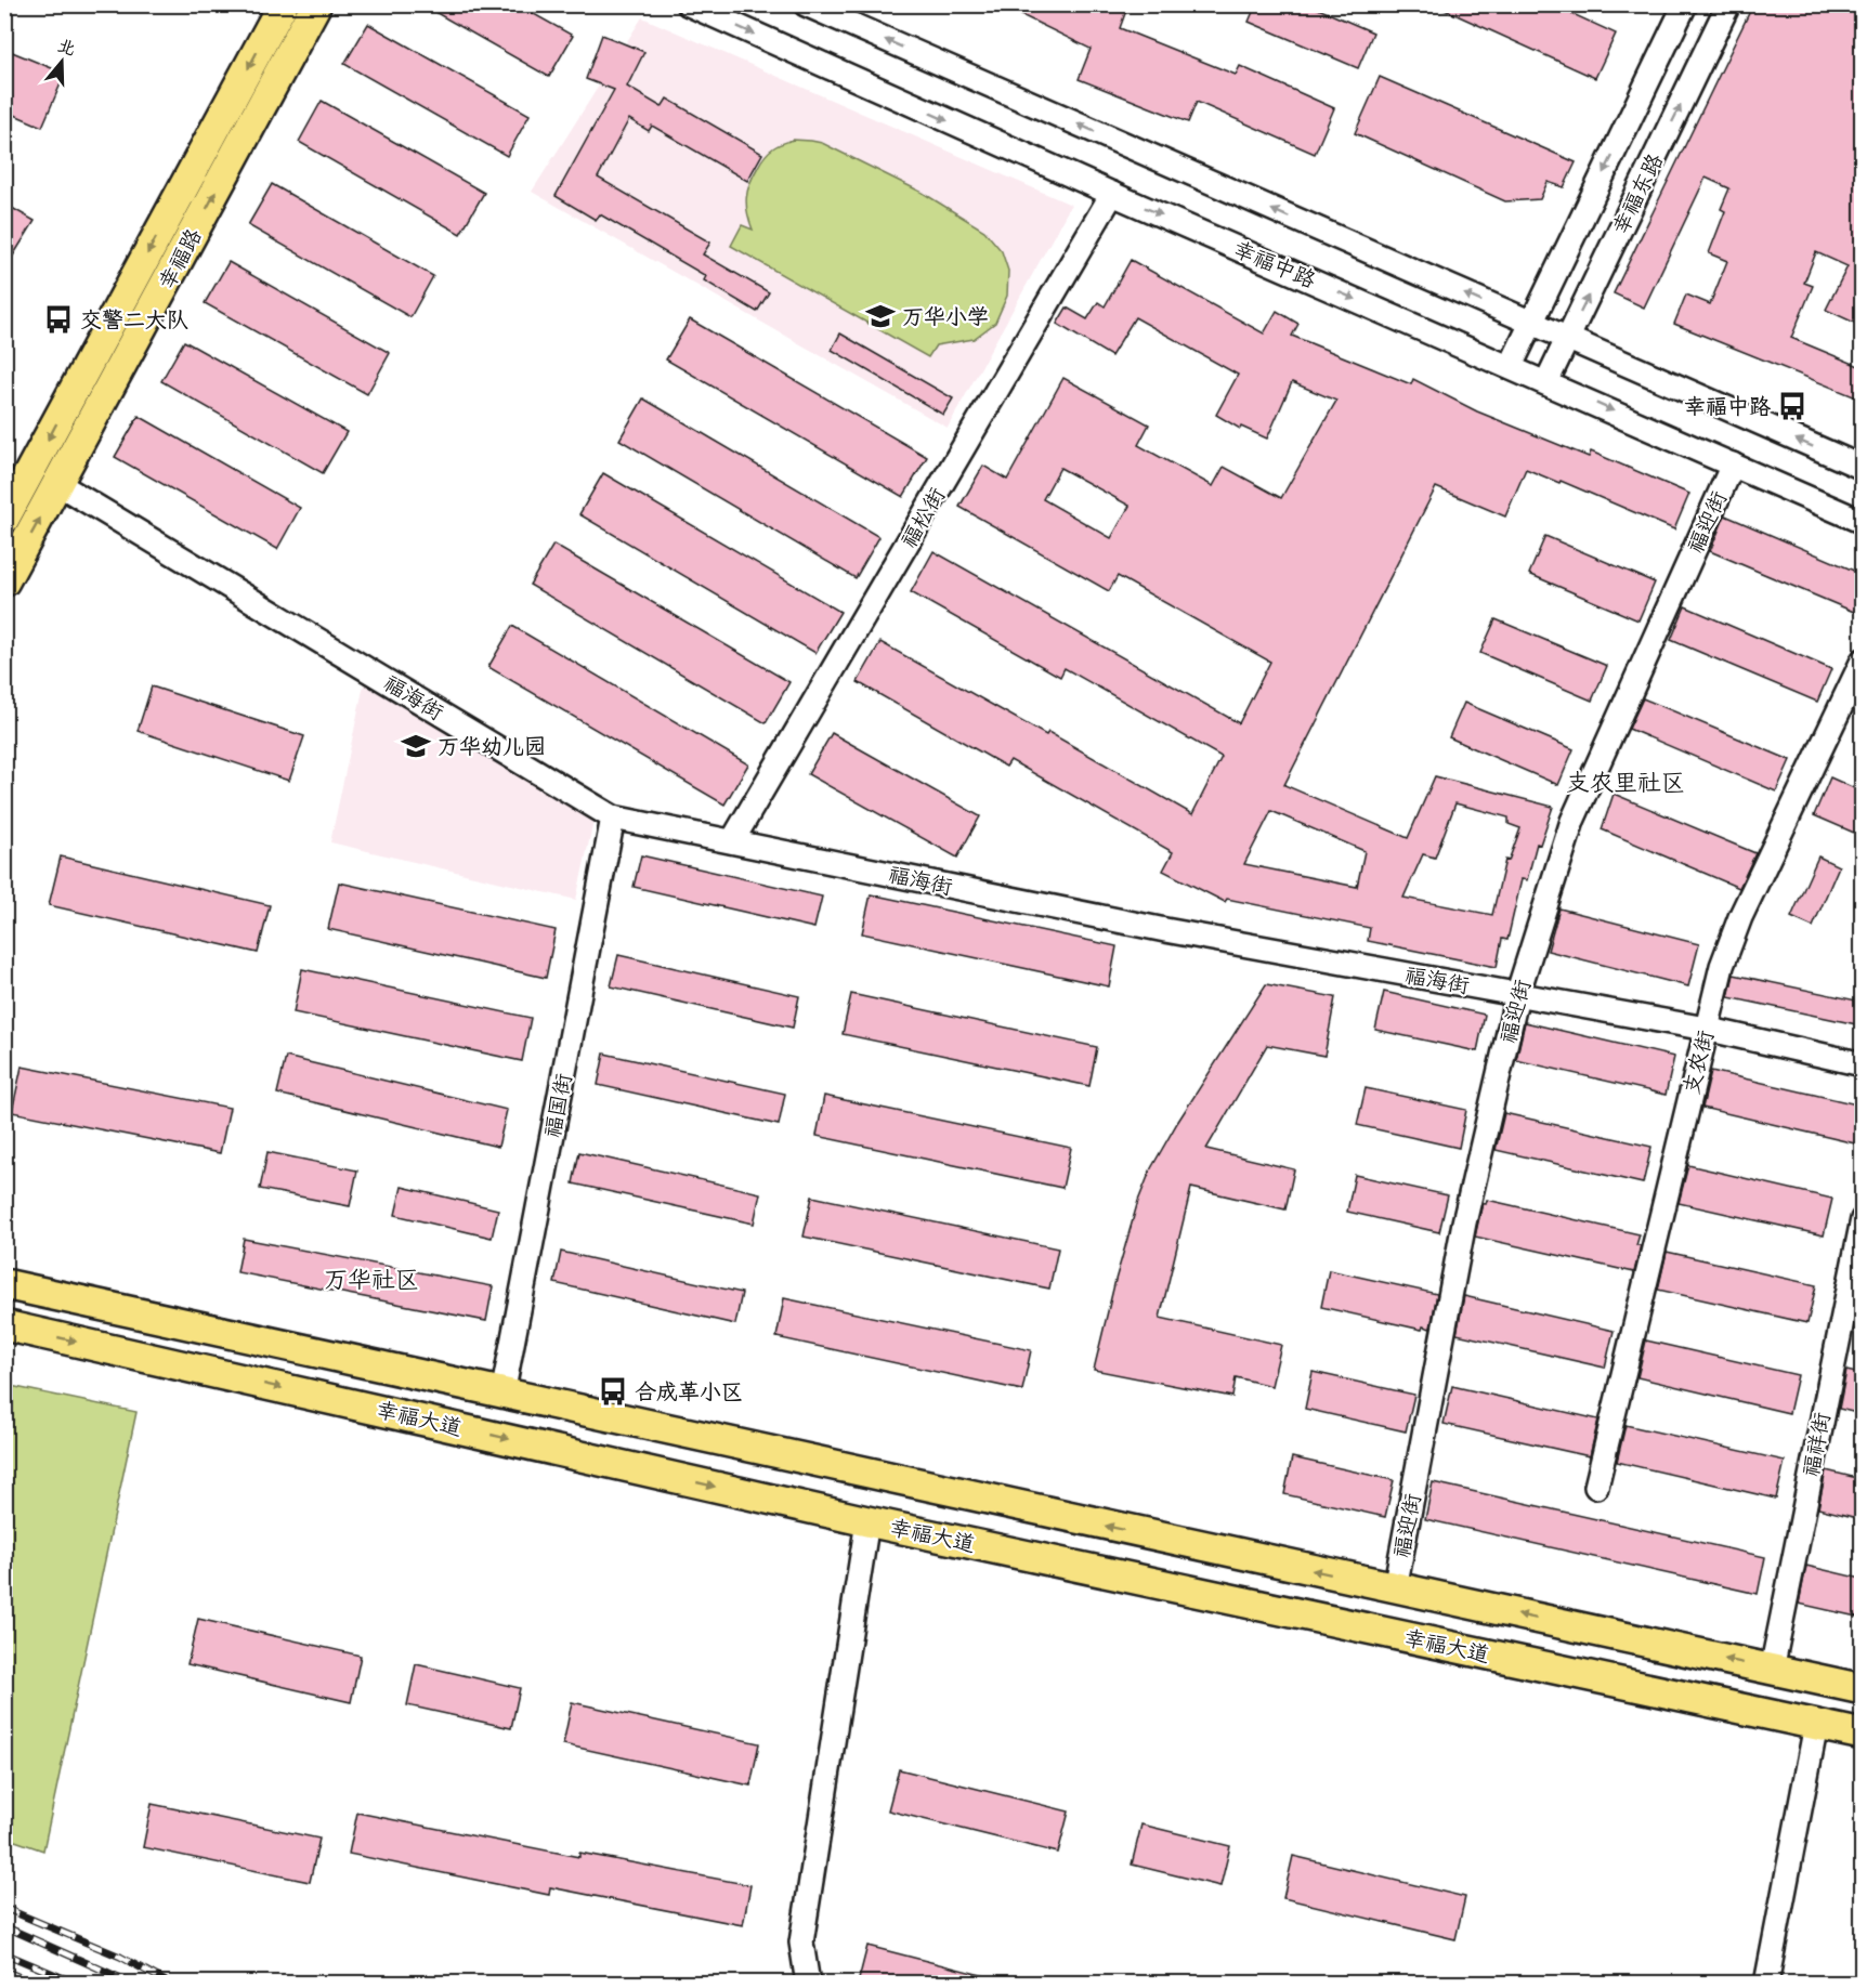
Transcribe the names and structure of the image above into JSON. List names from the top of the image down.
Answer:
{
  "streets": {
    "main road": ["幸福路", "幸福大道"],
    "street": [
      "幸福东路",
      "幸福中路",
      "福松街",
      "福迎街",
      "福海街",
      "支农街",
      "福国街",
      "福祥街"
    ]
  },
  "crossings": [
    ["幸福东路", "幸福中路"],
    ["幸福路", "福海街"],
    ["幸福中路", "福松街"],
    ["幸福中路", "福迎街"],
    ["福松街", "福海街"],
    ["福迎街", "福海街"],
    ["福迎街", "幸福大道"],
    ["福海街", "支农街"],
    ["福海街", "福国街"],
    ["福国街", "幸福大道"],
    ["幸福大道", "福祥街"]
  ],
  "districts": ["支农里社区", "万华社区"],
  "places": {
    "school or university": ["万华小学", "万华幼儿园"],
    "bus stop": ["交警二大队", "幸福中路", "合成革小区"]
  },
  "north": "top"
}
